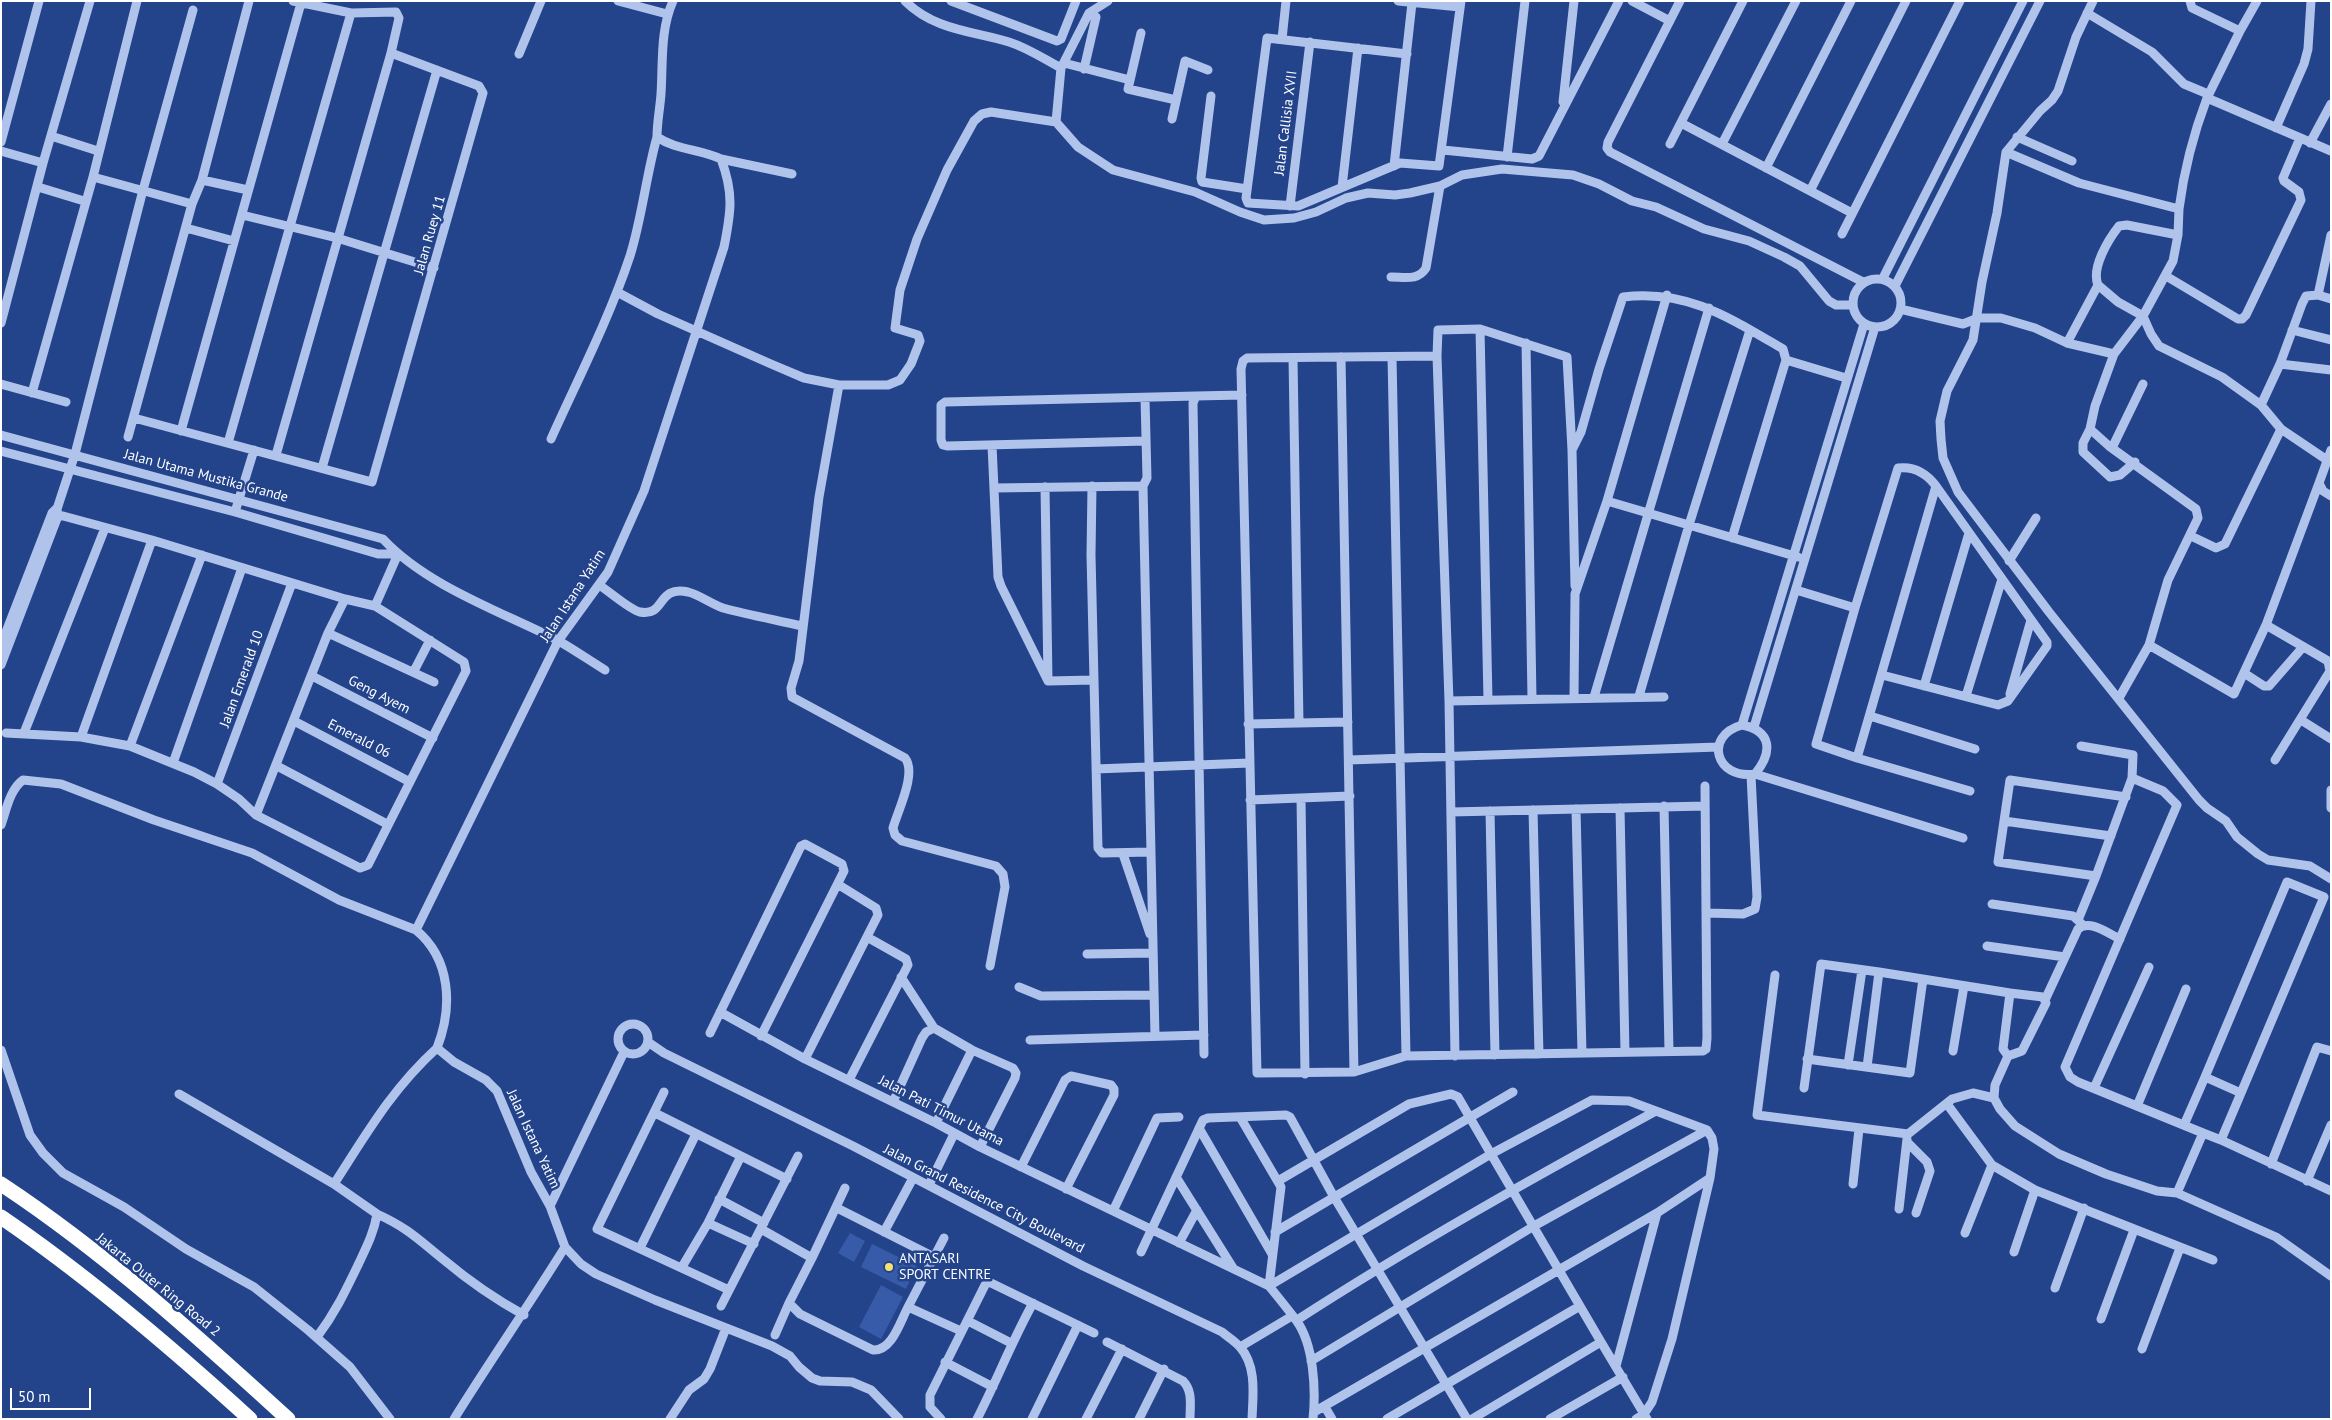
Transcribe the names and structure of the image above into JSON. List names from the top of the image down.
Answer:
{
  "streets": {
    "highway": ["Jakarta Outer Ring Road 2"],
    "street": [
      "Jalan Callisia XVII",
      "Jalan Ruey 11",
      "Jalan Utama Mustika Grande",
      "Jalan Istana Yatim",
      "Jalan Emerald 10",
      "Geng Ayem",
      "Emerald 06",
      "Jalan Pati Timur Utama",
      "Jalan Grand Residence City Boulevard"
    ]
  },
  "crossings": [
    ["Jalan Utama Mustika Grande", "Jalan Istana Yatim"]
  ],
  "places": ["ANTASARI SPORT CENTRE"],
  "scale_bar": "50 m"
}
